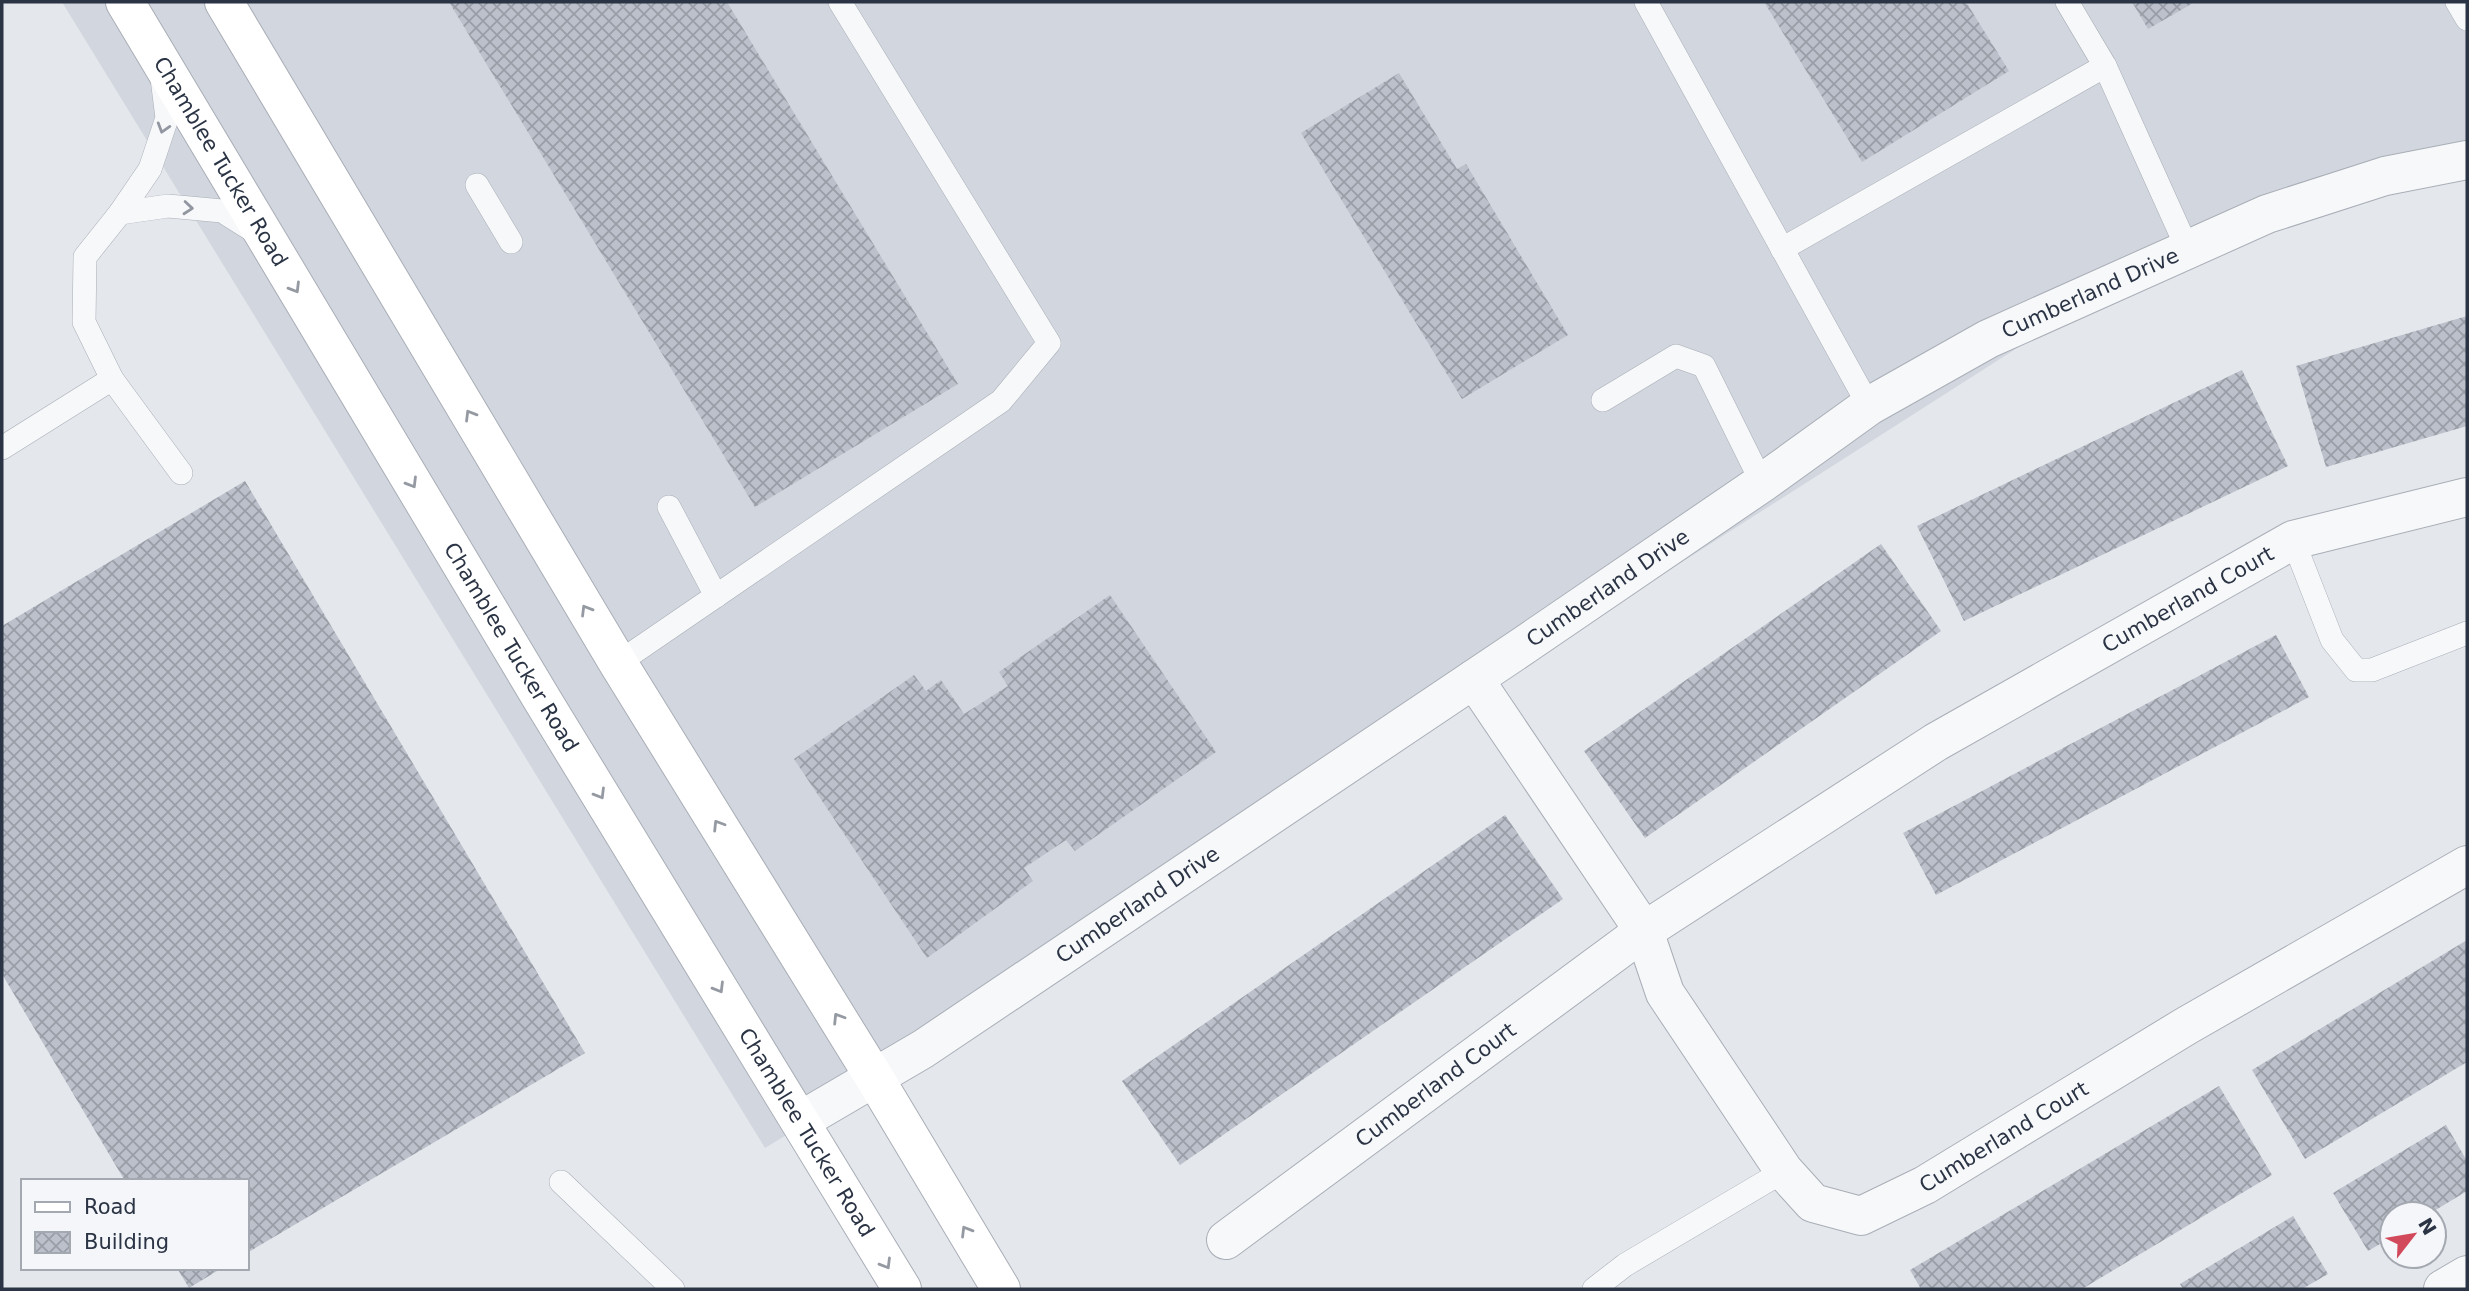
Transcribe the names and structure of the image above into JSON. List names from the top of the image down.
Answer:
{
  "streets": {
    "main road": ["Chamblee Tucker Road"],
    "street": ["Cumberland Drive", "Cumberland Court"]
  },
  "crossings": [
    ["Chamblee Tucker Road", "Cumberland Drive"],
    ["Cumberland Drive", "Cumberland Court"]
  ],
  "legend": ["Road", "Building"],
  "north": "top right"
}
